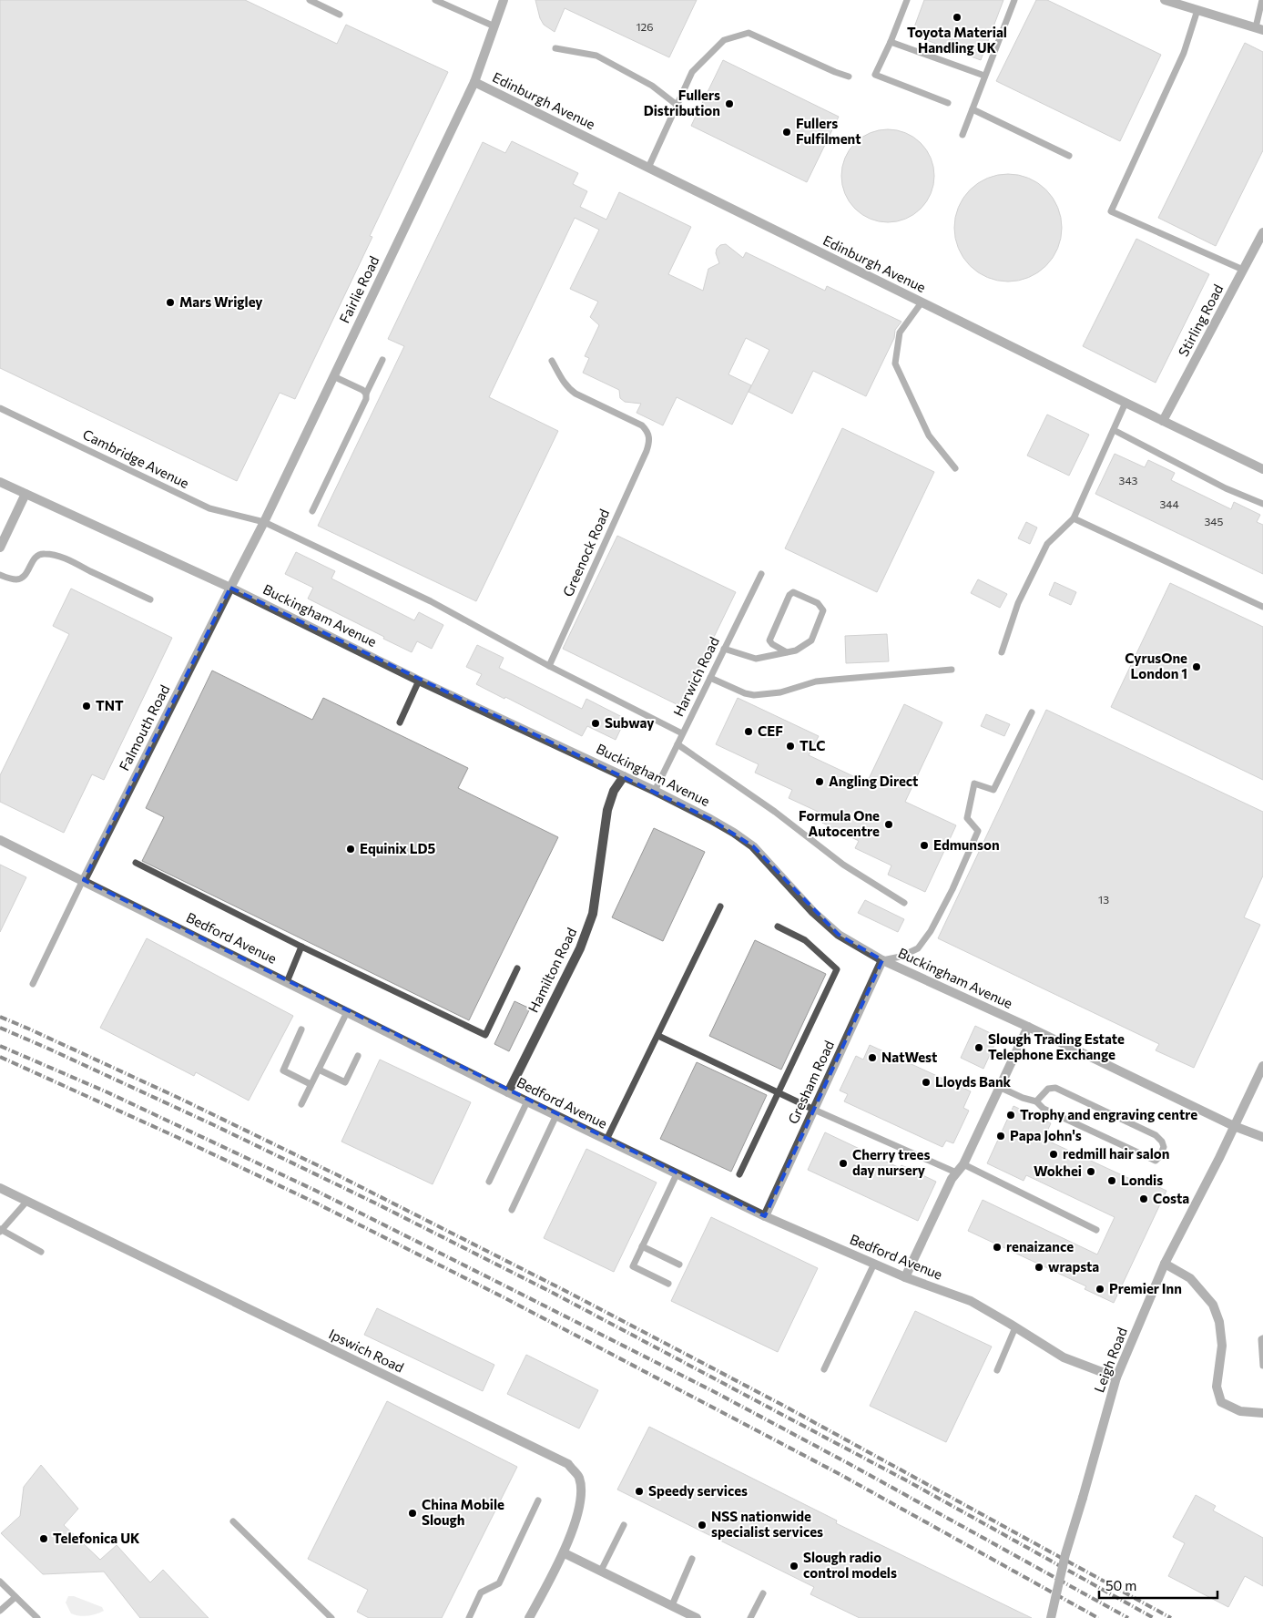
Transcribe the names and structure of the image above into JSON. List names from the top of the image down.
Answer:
{
  "streets": {
    "street": [
      "Edinburgh Avenue",
      "Fairlie Road",
      "Stirling Road",
      "Buckingham Avenue",
      "Falmouth Road",
      "Bedford Avenue",
      "Hamilton Road",
      "Gresham Road",
      "Ipswich Road",
      "Leigh Road"
    ],
    "lane": ["Cambridge Avenue", "Greenock Road", "Harwich Road"]
  },
  "crossings": [
    ["Edinburgh Avenue", "Fairlie Road"],
    ["Edinburgh Avenue", "Stirling Road"],
    ["Fairlie Road", "Cambridge Avenue"],
    ["Fairlie Road", "Buckingham Avenue"],
    ["Fairlie Road", "Falmouth Road"],
    ["Cambridge Avenue", "Greenock Road"],
    ["Cambridge Avenue", "Harwich Road"],
    ["Buckingham Avenue", "Harwich Road"],
    ["Buckingham Avenue", "Falmouth Road"],
    ["Buckingham Avenue", "Hamilton Road"],
    ["Buckingham Avenue", "Gresham Road"],
    ["Buckingham Avenue", "Leigh Road"],
    ["Falmouth Road", "Bedford Avenue"],
    ["Bedford Avenue", "Hamilton Road"],
    ["Bedford Avenue", "Gresham Road"],
    ["Bedford Avenue", "Leigh Road"]
  ],
  "places": [
    "Toyota Material Handling UK",
    "Fullers Distribution",
    "Fullers Fulfilment",
    "Mars Wrigley",
    "CyrusOne London 1",
    "TNT",
    "Subway",
    "CEF",
    "TLC",
    "Angling Direct",
    "Formula One Autocentre",
    "Edmunson",
    "Equinix LD5",
    "Slough Trading Estate Telephone Exchange",
    "NatWest",
    "Lloyds Bank",
    "Trophy and engraving centre",
    "Papa John's",
    "redmill hair salon",
    "Cherry trees day nursery",
    "Wokhei",
    "Londis",
    "Costa",
    "renaizance",
    "wrapsta",
    "Premier Inn",
    "Speedy services",
    "China Mobile Slough",
    "NSS nationwide specialist services",
    "Telefonica UK",
    "Slough radio control models"
  ],
  "house_numbers": [
    "126",
    "343",
    "344",
    "345",
    "13"
  ],
  "scale_bar": "50 m"
}
